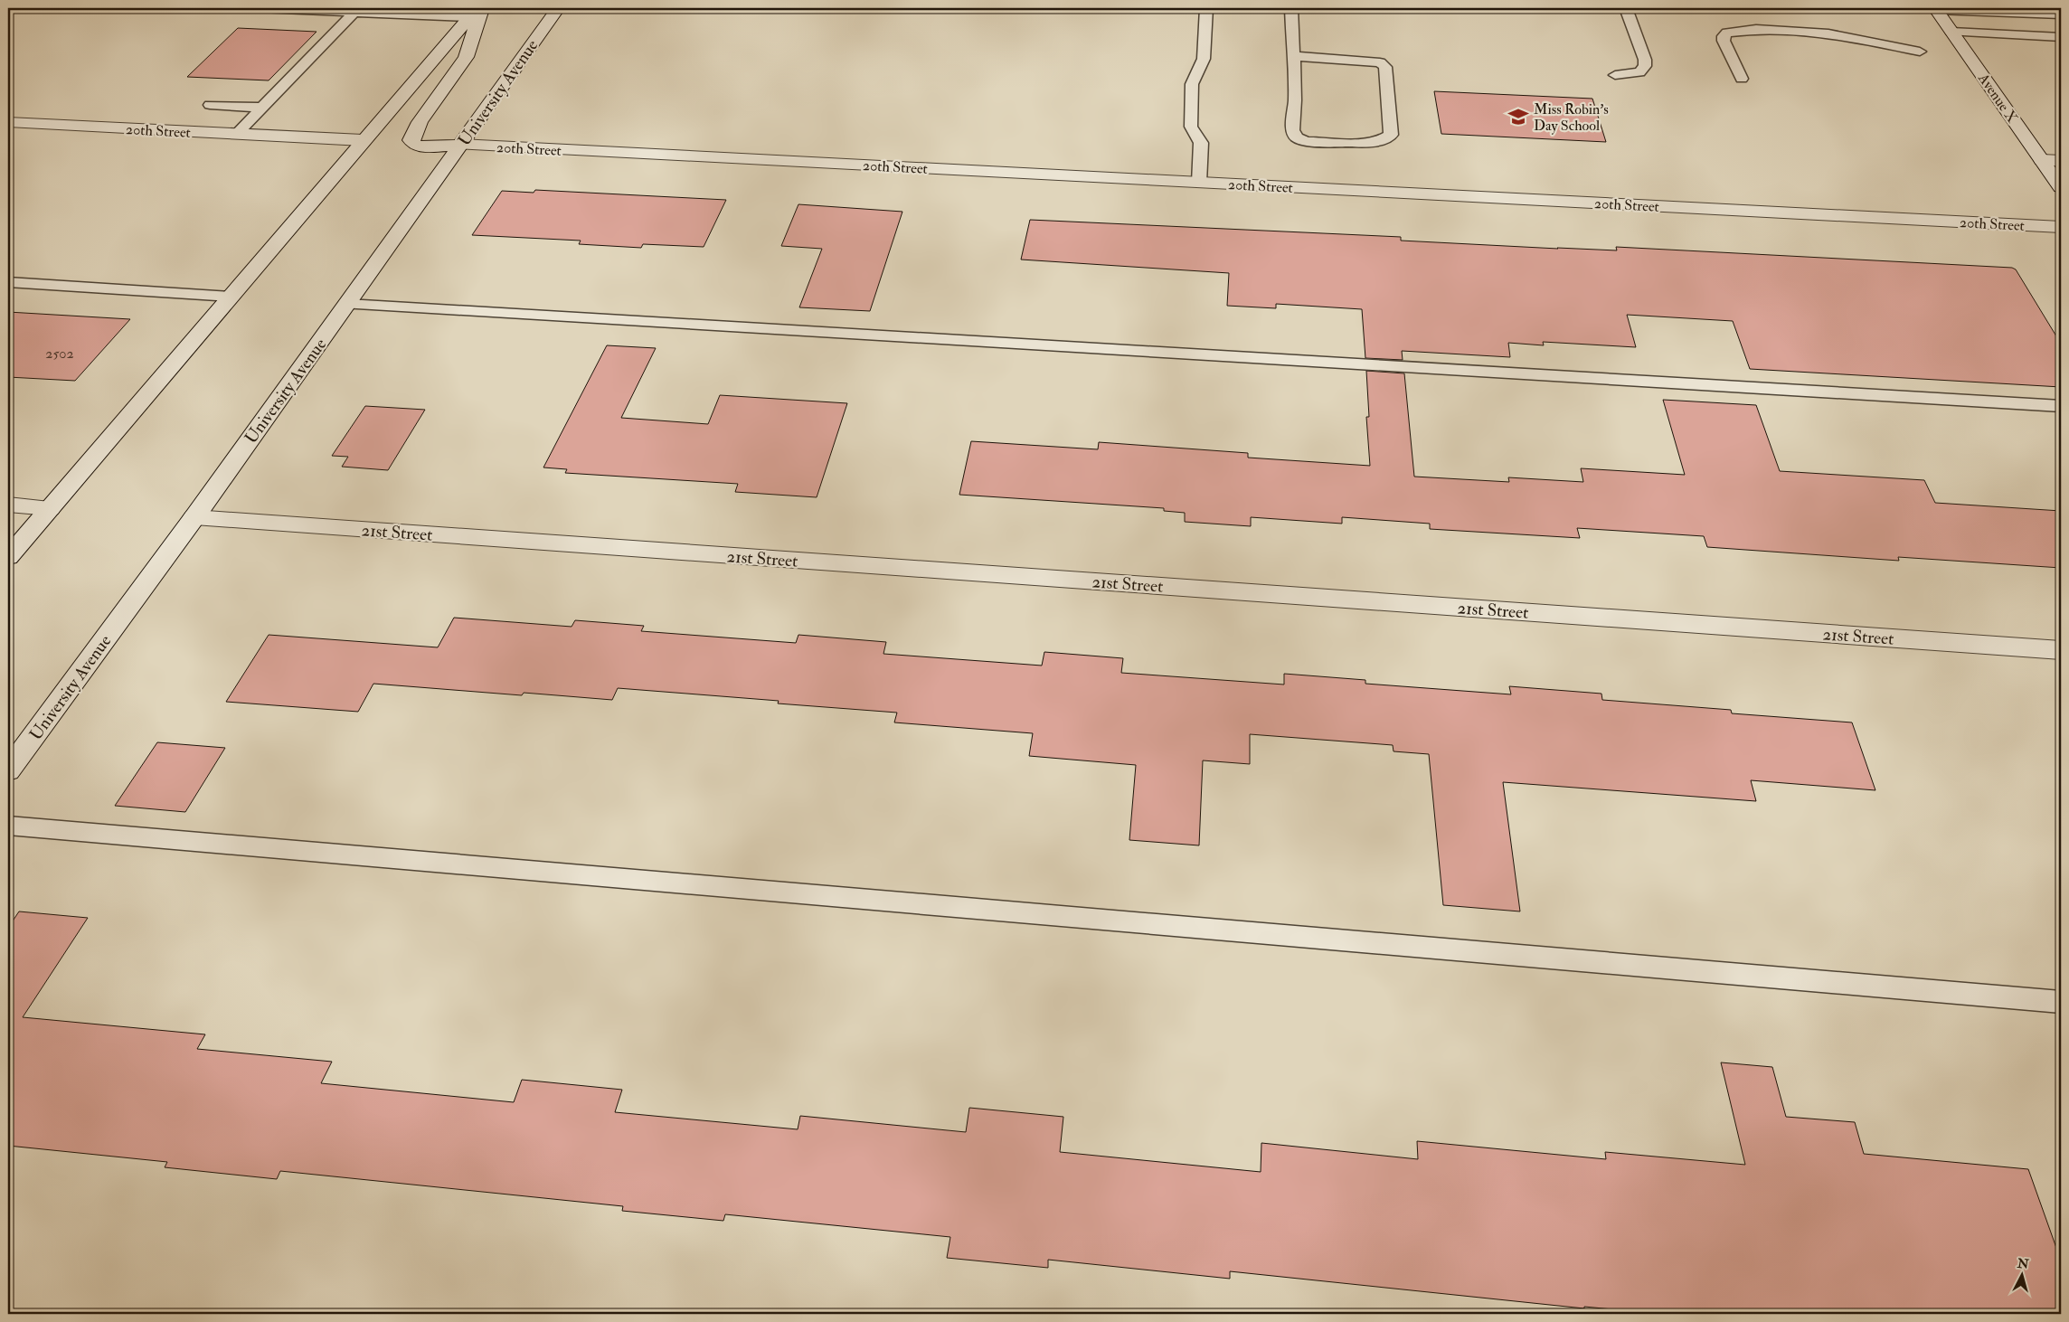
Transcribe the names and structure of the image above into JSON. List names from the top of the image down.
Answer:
{
  "streets": {
    "street": [
      "University Avenue",
      "Avenue X",
      "20th Street",
      "21st Street"
    ]
  },
  "crossings": [
    ["University Avenue", "20th Street"],
    ["University Avenue", "21st Street"]
  ],
  "places": {
    "school or university": ["Miss Robin's Day School"]
  },
  "house_numbers": ["2502"],
  "north": "top"
}
